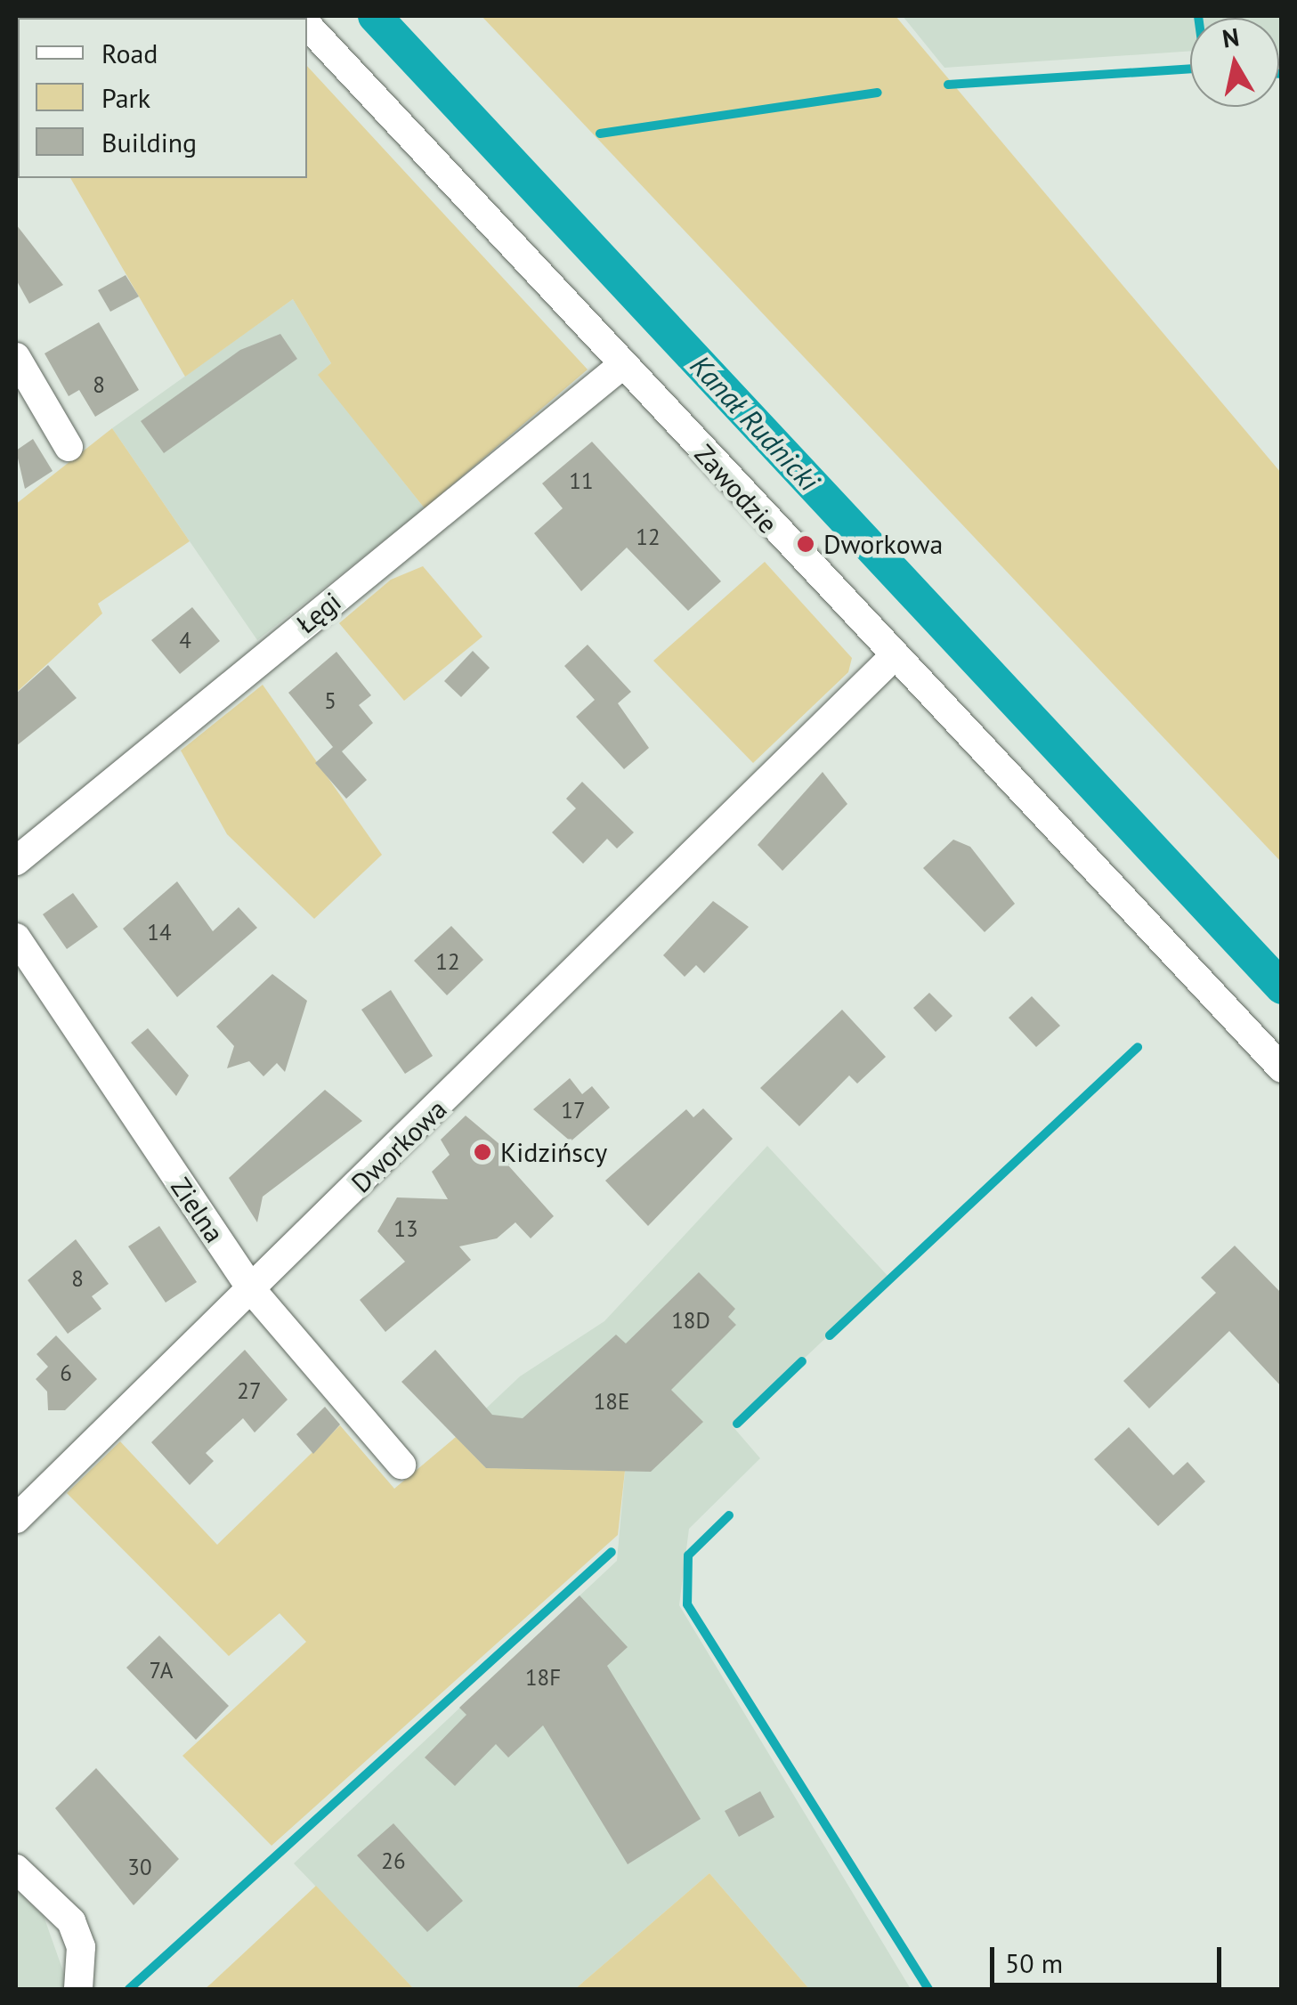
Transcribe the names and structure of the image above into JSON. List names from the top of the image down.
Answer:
{
  "streets": {
    "street": [
      "Zawodzie",
      "Łęgi",
      "Dworkowa",
      "Zielna"
    ]
  },
  "crossings": [
    ["Zawodzie", "Łęgi"],
    ["Zawodzie", "Dworkowa"],
    ["Dworkowa", "Zielna"]
  ],
  "water": ["Kanał Rudnicki"],
  "places": ["Dworkowa", "Kidzińscy"],
  "house_numbers": [
    "8",
    "11",
    "12",
    "4",
    "5",
    "14",
    "12",
    "17",
    "13",
    "8",
    "18D",
    "6",
    "27",
    "18E",
    "7A",
    "18F",
    "26",
    "30"
  ],
  "legend": ["Road", "Park", "Building"],
  "scale_bar": "50 m",
  "north": "top"
}
